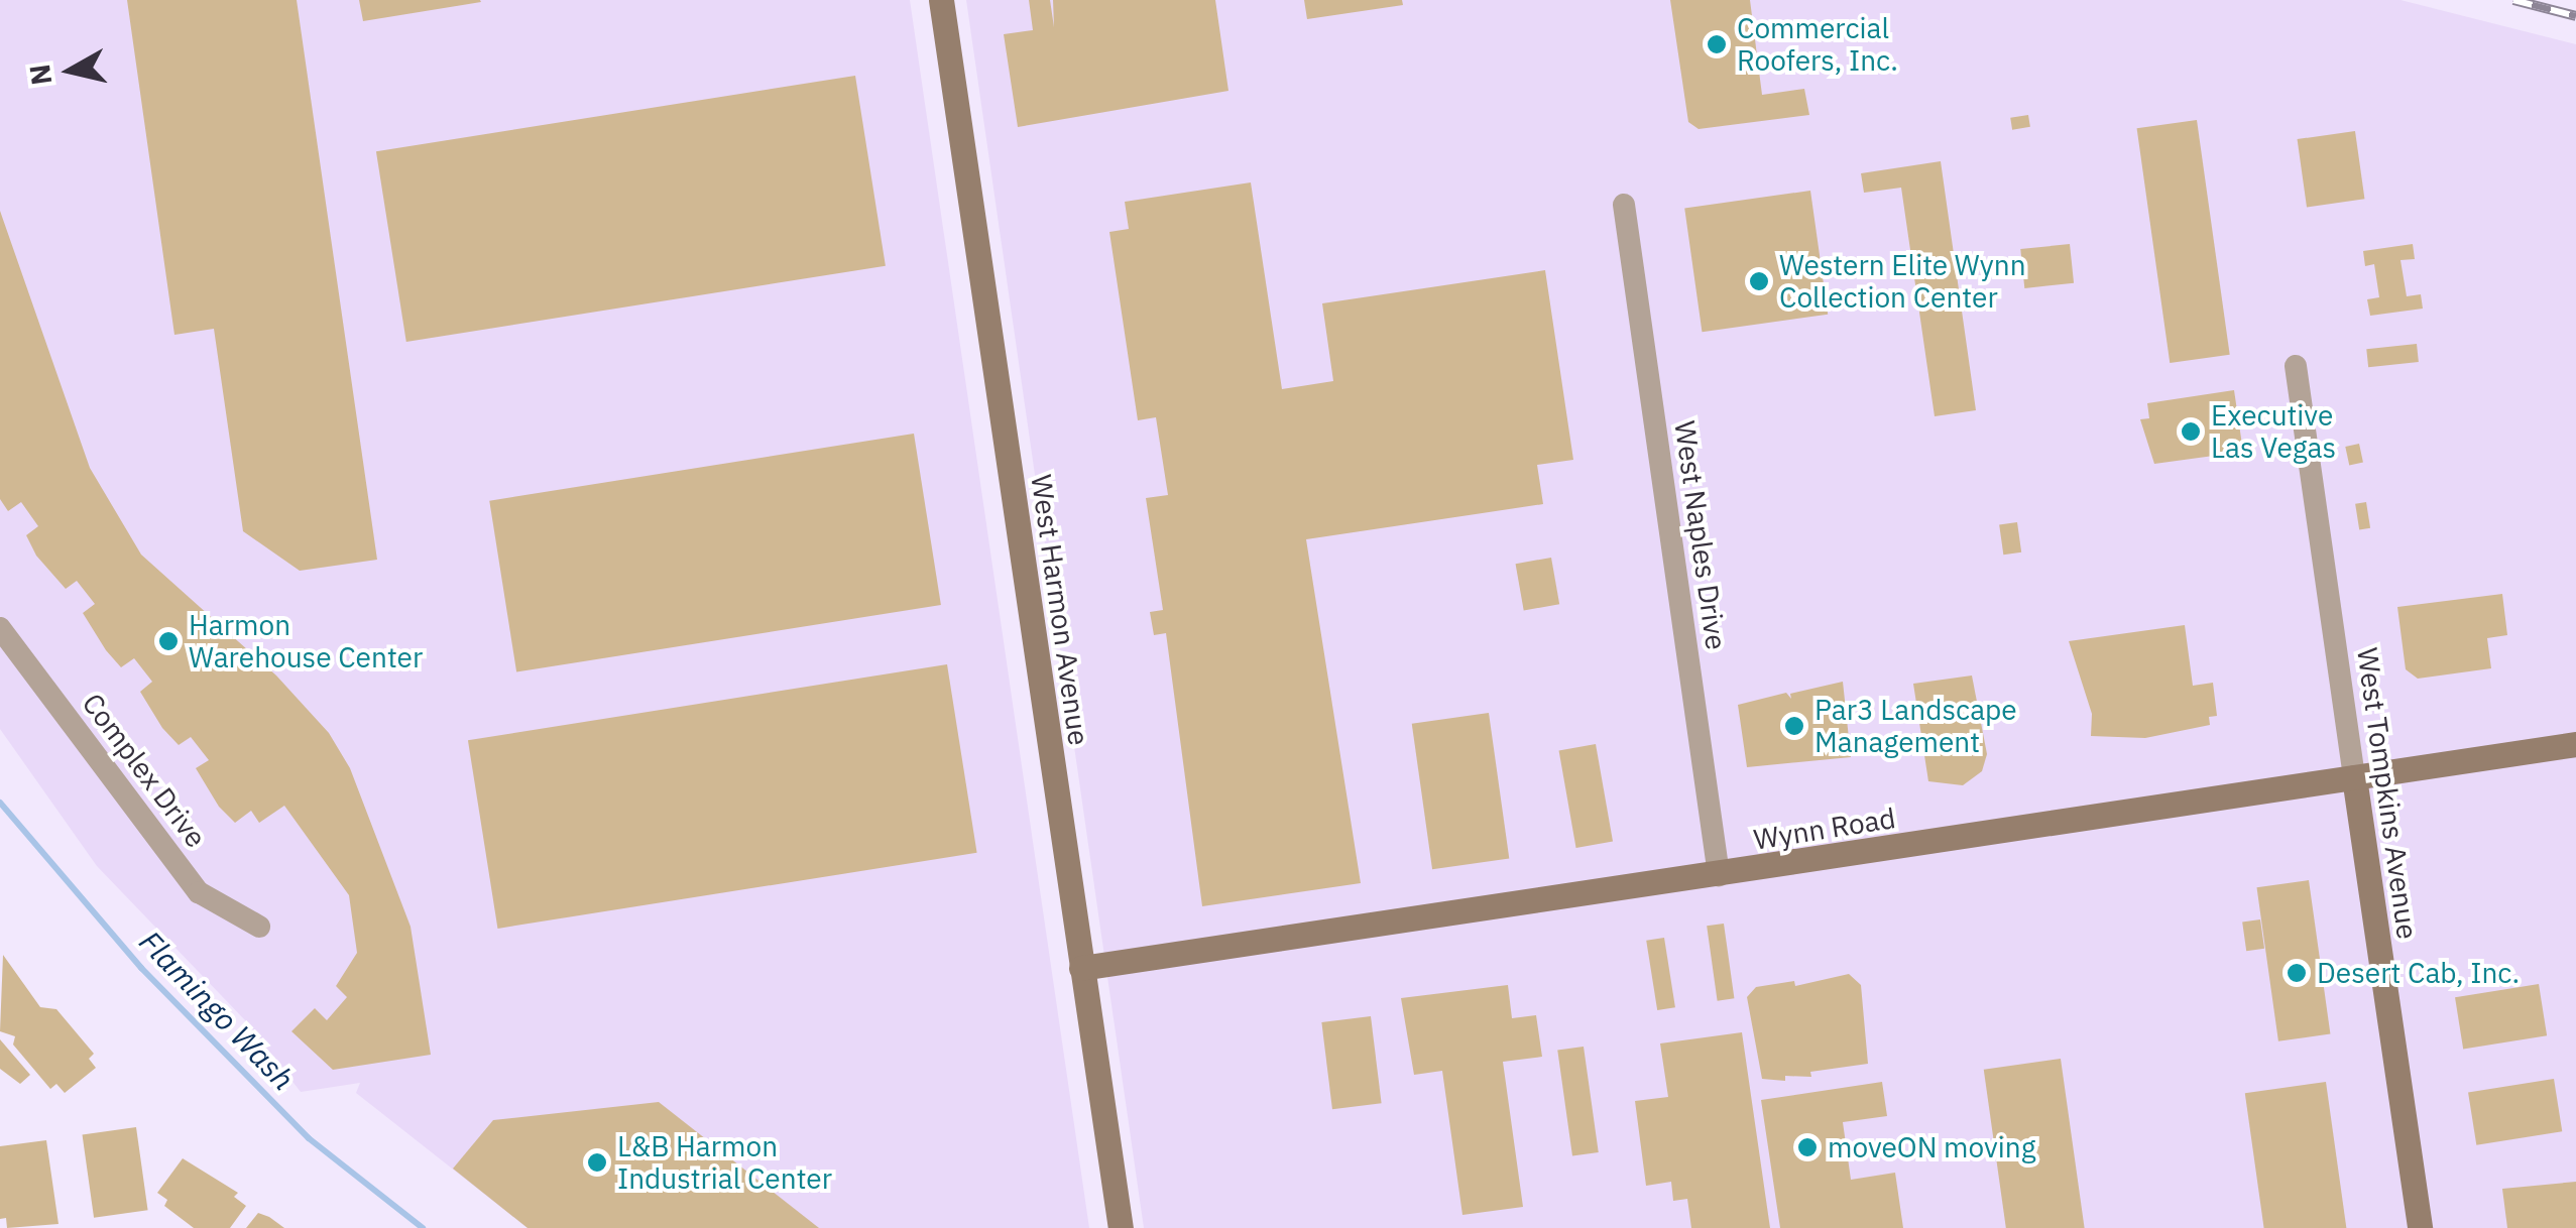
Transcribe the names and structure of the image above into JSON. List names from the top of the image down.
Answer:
{
  "streets": {
    "street": [
      "West Naples Drive",
      "West Harmon Avenue",
      "Complex Drive",
      "West Tompkins Avenue",
      "Wynn Road"
    ]
  },
  "crossings": [
    ["West Naples Drive", "Wynn Road"],
    ["West Harmon Avenue", "Wynn Road"],
    ["West Tompkins Avenue", "Wynn Road"]
  ],
  "water": ["Flamingo Wash"],
  "places": [
    "Commercial Roofers, Inc.",
    "Western Elite Wynn Collection Center",
    "Executive Las Vegas",
    "Harmon Warehouse Center",
    "Par3 Landscape Management",
    "Desert Cab, Inc.",
    "moveON moving",
    "L&B Harmon Industrial Center"
  ],
  "north": "left"
}
